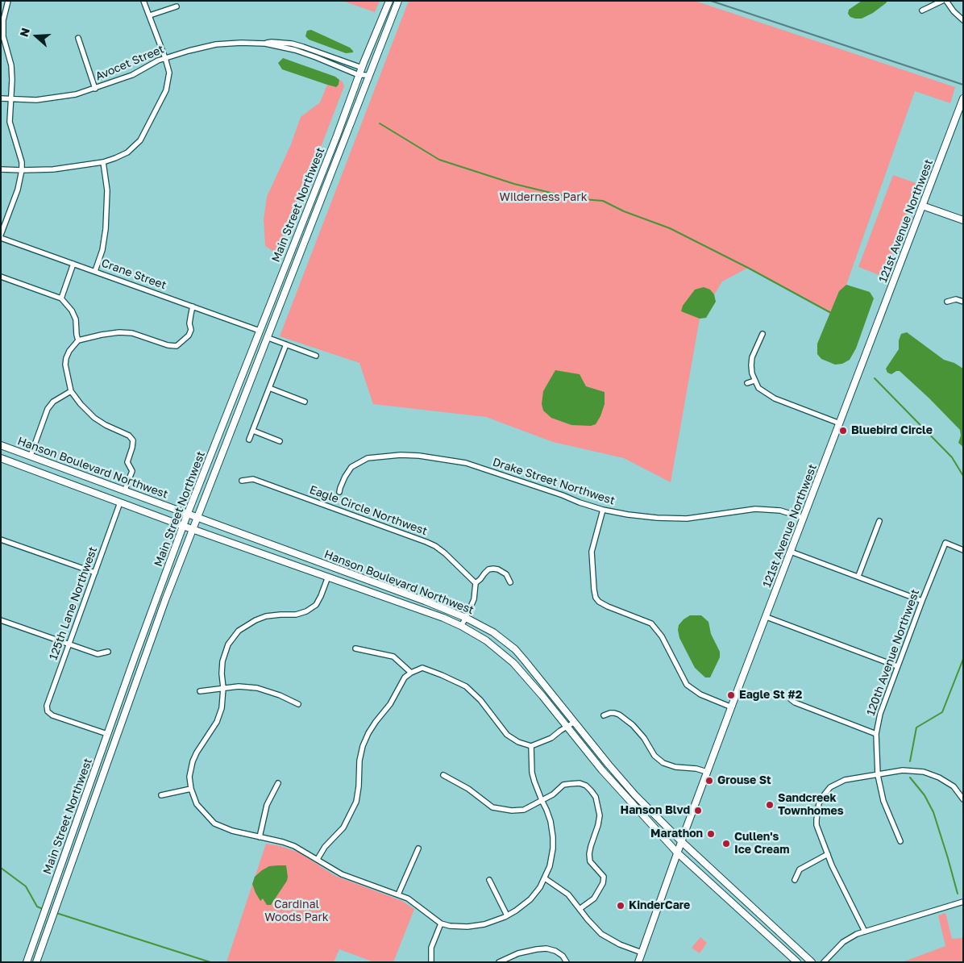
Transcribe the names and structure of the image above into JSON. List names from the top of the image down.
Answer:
{
  "streets": {
    "main road": ["Main Street Northwest", "121st Avenue Northwest", "Hanson Boulevard Northwest"],
    "street": [
      "Avocet Street",
      "Crane Street",
      "Drake Street Northwest",
      "Eagle Circle Northwest",
      "125th Lane Northwest",
      "120th Avenue Northwest"
    ]
  },
  "crossings": [
    ["Avocet Street", "Main Street Northwest"],
    ["Main Street Northwest", "Crane Street"],
    ["Main Street Northwest", "Hanson Boulevard Northwest"],
    ["Main Street Northwest", "125th Lane Northwest"],
    ["121st Avenue Northwest", "Hanson Boulevard Northwest"],
    ["121st Avenue Northwest", "Drake Street Northwest"],
    ["Hanson Boulevard Northwest", "125th Lane Northwest"]
  ],
  "parks": ["Wilderness Park", "Cardinal Woods Park"],
  "places": [
    "Bluebird Circle",
    "Eagle St #2",
    "Grouse St",
    "Sandcreek Townhomes",
    "Hanson Blvd",
    "Marathon",
    "Cullen's Ice Cream",
    "KinderCare"
  ],
  "north": "left"
}
